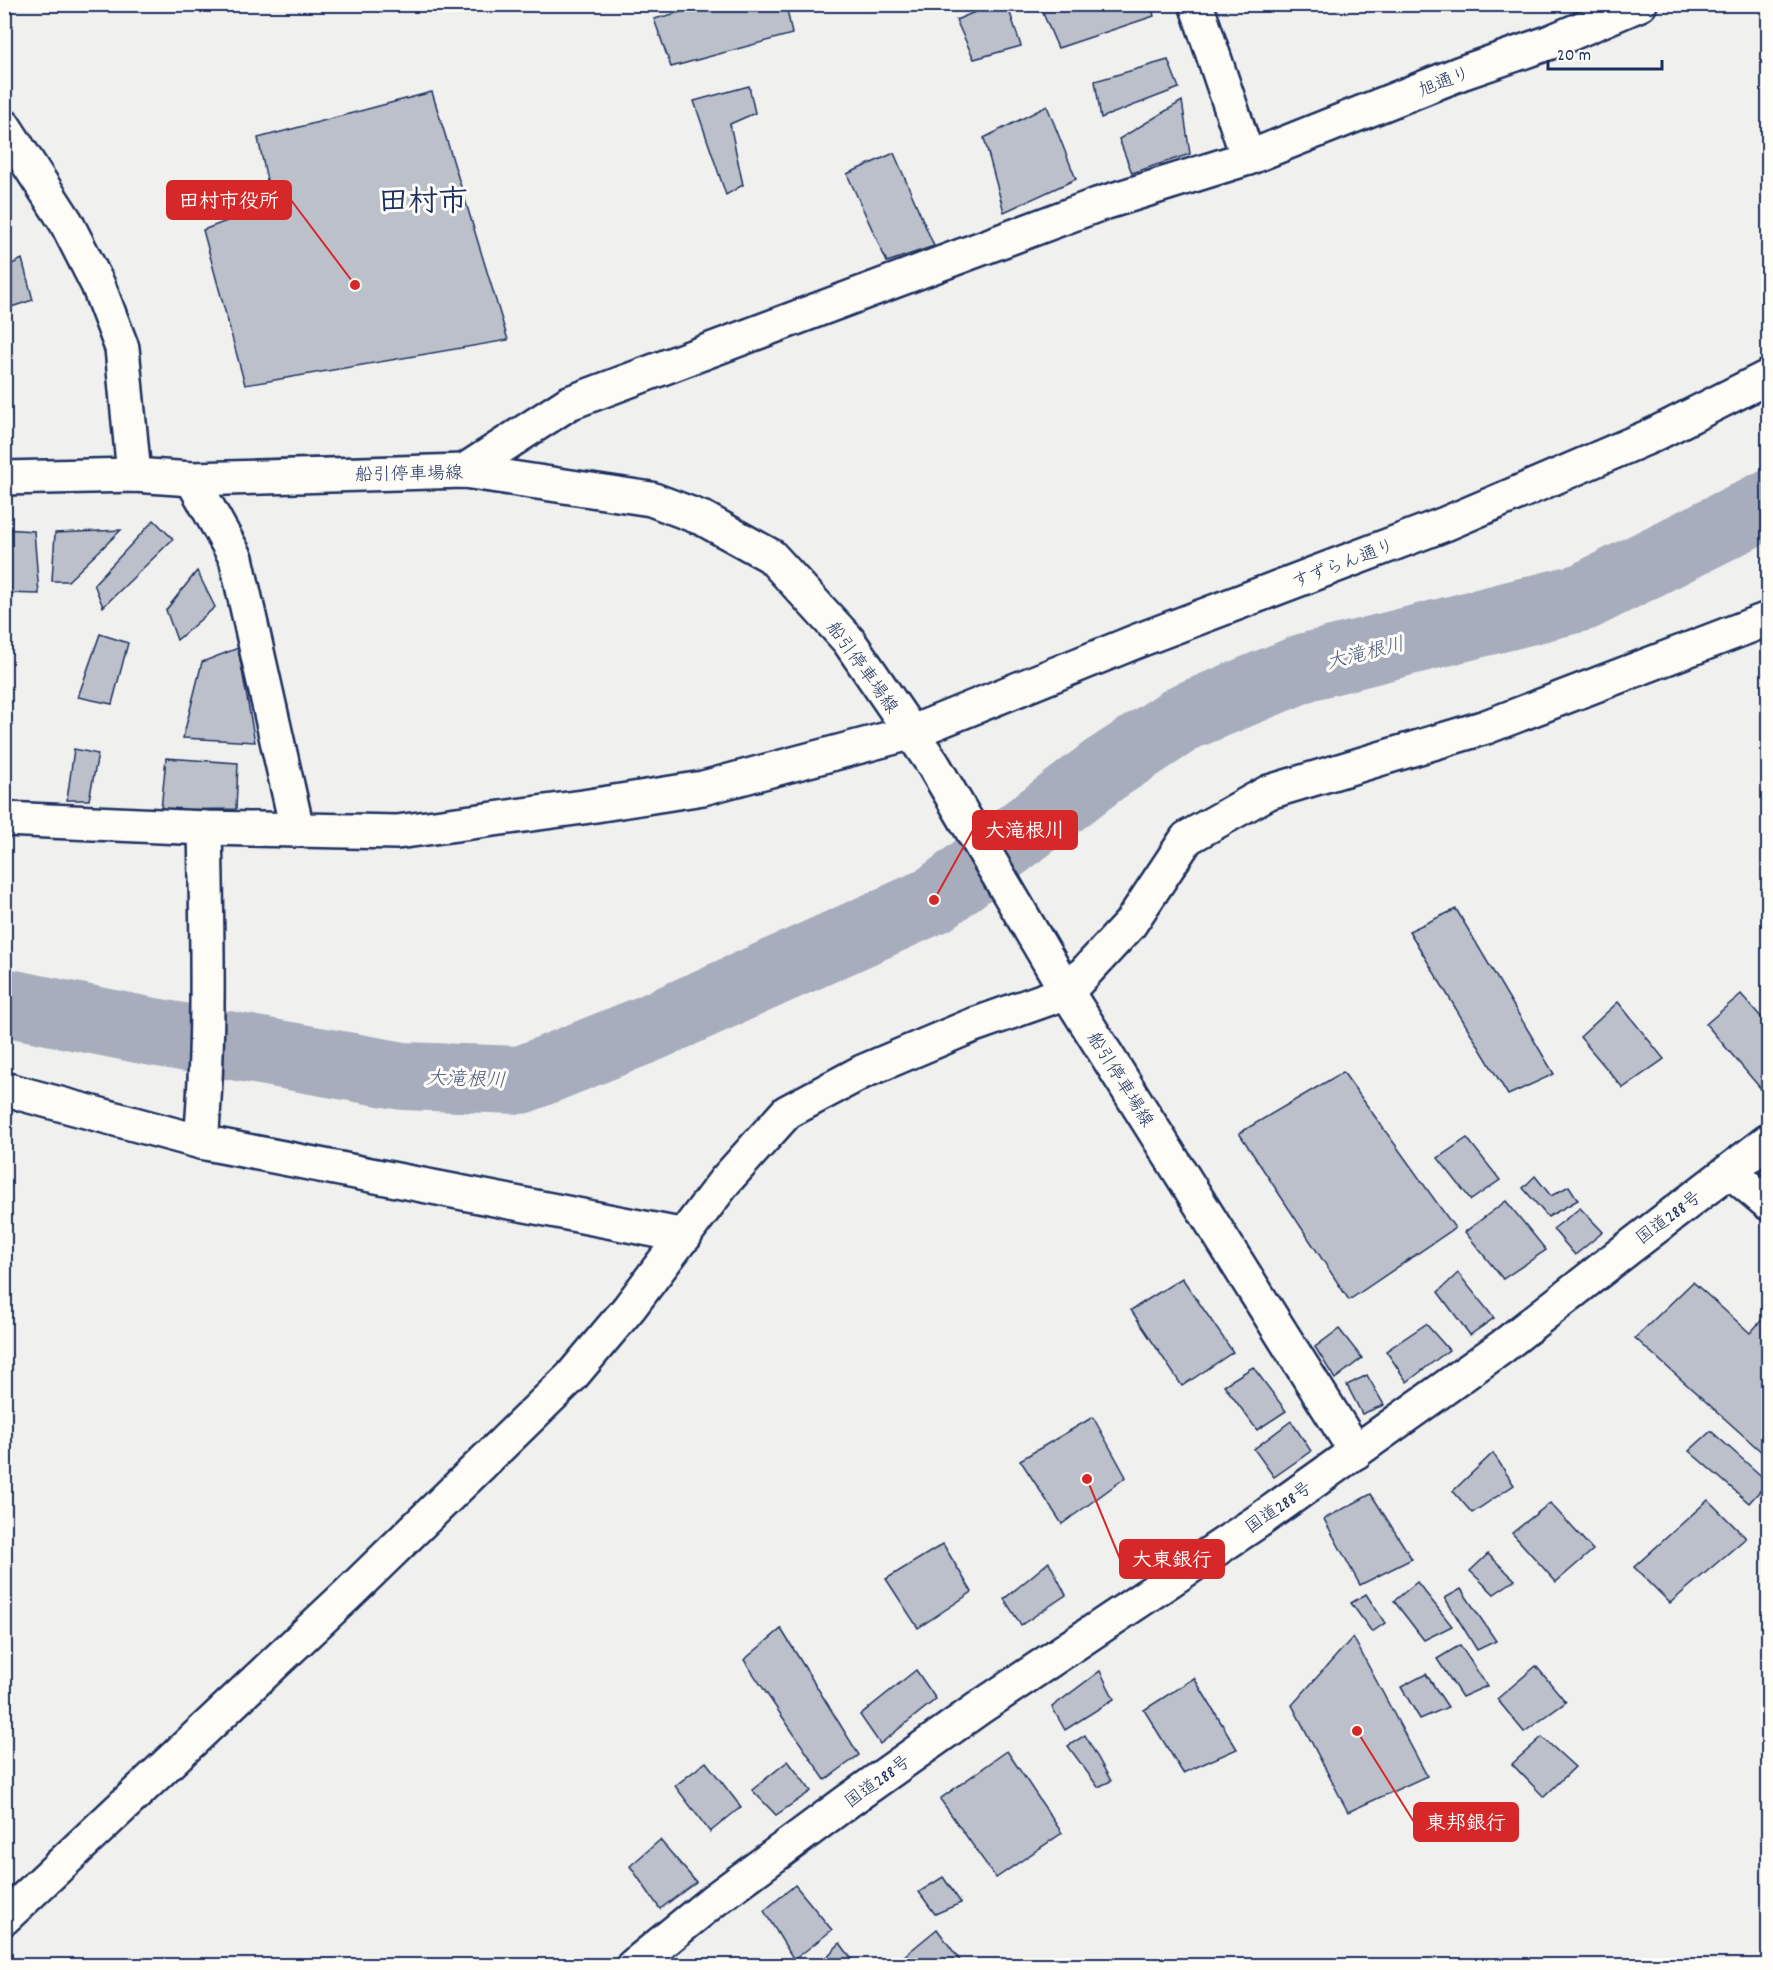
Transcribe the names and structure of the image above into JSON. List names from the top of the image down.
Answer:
{
  "streets": {
    "main road": [
      "旭通り",
      "船引停車場線",
      "すずらん通り",
      "国道288号"
    ]
  },
  "crossings": [
    ["旭通り", "船引停車場線"],
    ["船引停車場線", "すずらん通り"],
    ["船引停車場線", "国道288号"]
  ],
  "districts": ["田村市"],
  "water": ["大滝根川"],
  "places": [
    "田村市役所",
    "大滝根川",
    "大東銀行",
    "東邦銀行"
  ],
  "scale_bar": "20 m"
}
